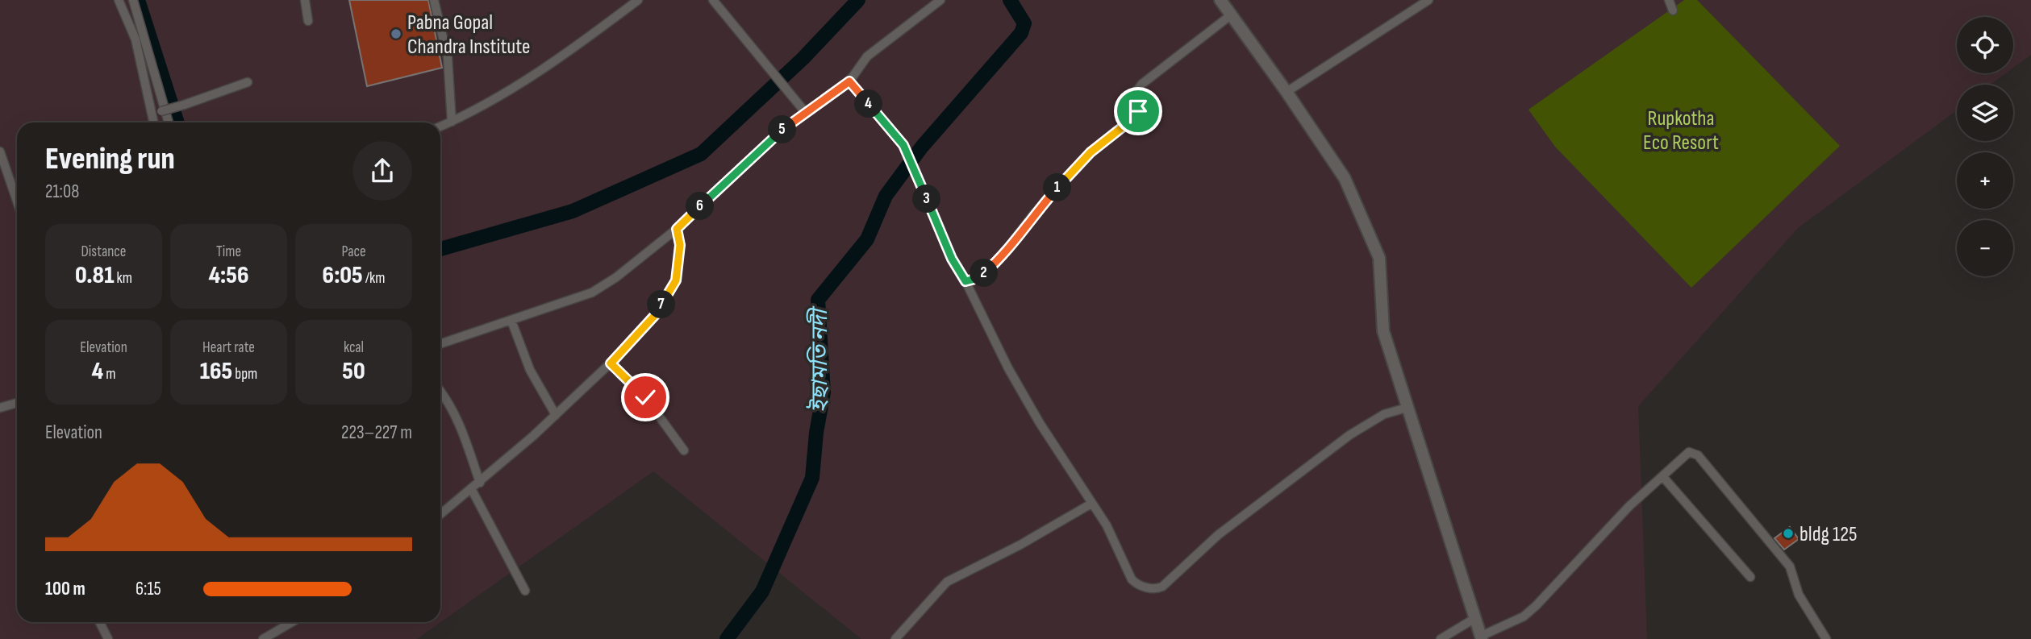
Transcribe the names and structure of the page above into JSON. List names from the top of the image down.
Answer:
{
  "water": ["ইছামতি নদী"],
  "parks": ["Rupkotha Eco Resort"],
  "places": ["Pabna Gopal Chandra Institute", "bldg 125"],
  "page": {
    "map_buttons": ["+", "−"],
    "pins": [
      "4",
      "5",
      "1",
      "3",
      "6",
      "2",
      "7"
    ],
    "heading": ["Evening run", "21:08"],
    "stats": [
      ["Distance", "0.81 km"],
      ["Time", "4:56"],
      ["Pace", "6:05 /km"],
      ["Elevation", "4 m"],
      ["Heart rate", "165 bpm"],
      ["kcal", "50"]
    ],
    "chart": ["Elevation", "223–227 m"],
    "list": [
      {
        "name": "100 m",
        "note": "6:15"
      }
    ]
  }
}
